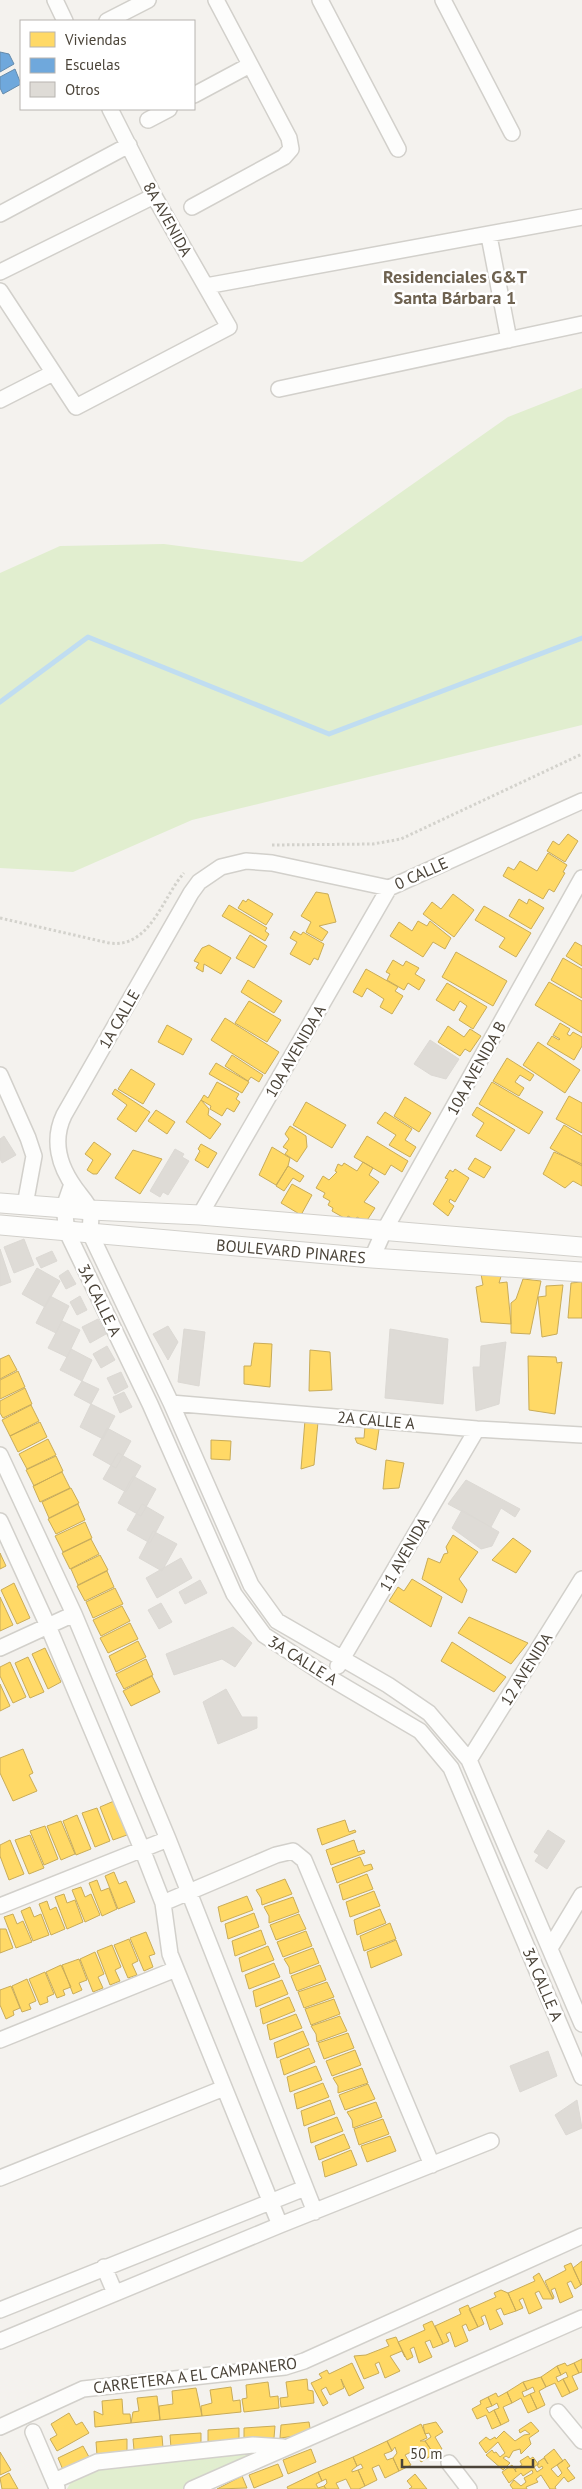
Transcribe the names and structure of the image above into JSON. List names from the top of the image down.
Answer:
{
  "streets": {
    "street": [
      "8A AVENIDA",
      "0 CALLE",
      "1A CALLE",
      "10A AVENIDA A",
      "10A AVENIDA B",
      "BOULEVARD PINARES",
      "3A CALLE A",
      "2A CALLE A",
      "11 AVENIDA",
      "12 AVENIDA",
      "CARRETERA A EL CAMPANERO"
    ]
  },
  "crossings": [
    ["0 CALLE", "1A CALLE"],
    ["0 CALLE", "10A AVENIDA A"],
    ["1A CALLE", "BOULEVARD PINARES"],
    ["1A CALLE", "3A CALLE A"],
    ["10A AVENIDA A", "BOULEVARD PINARES"],
    ["10A AVENIDA B", "BOULEVARD PINARES"],
    ["BOULEVARD PINARES", "3A CALLE A"],
    ["3A CALLE A", "2A CALLE A"],
    ["3A CALLE A", "11 AVENIDA"],
    ["3A CALLE A", "12 AVENIDA"],
    ["2A CALLE A", "11 AVENIDA"]
  ],
  "districts": ["Residenciales G&T Santa Bárbara 1"],
  "legend": ["Viviendas", "Escuelas", "Otros"],
  "scale_bar": "50 m"
}
